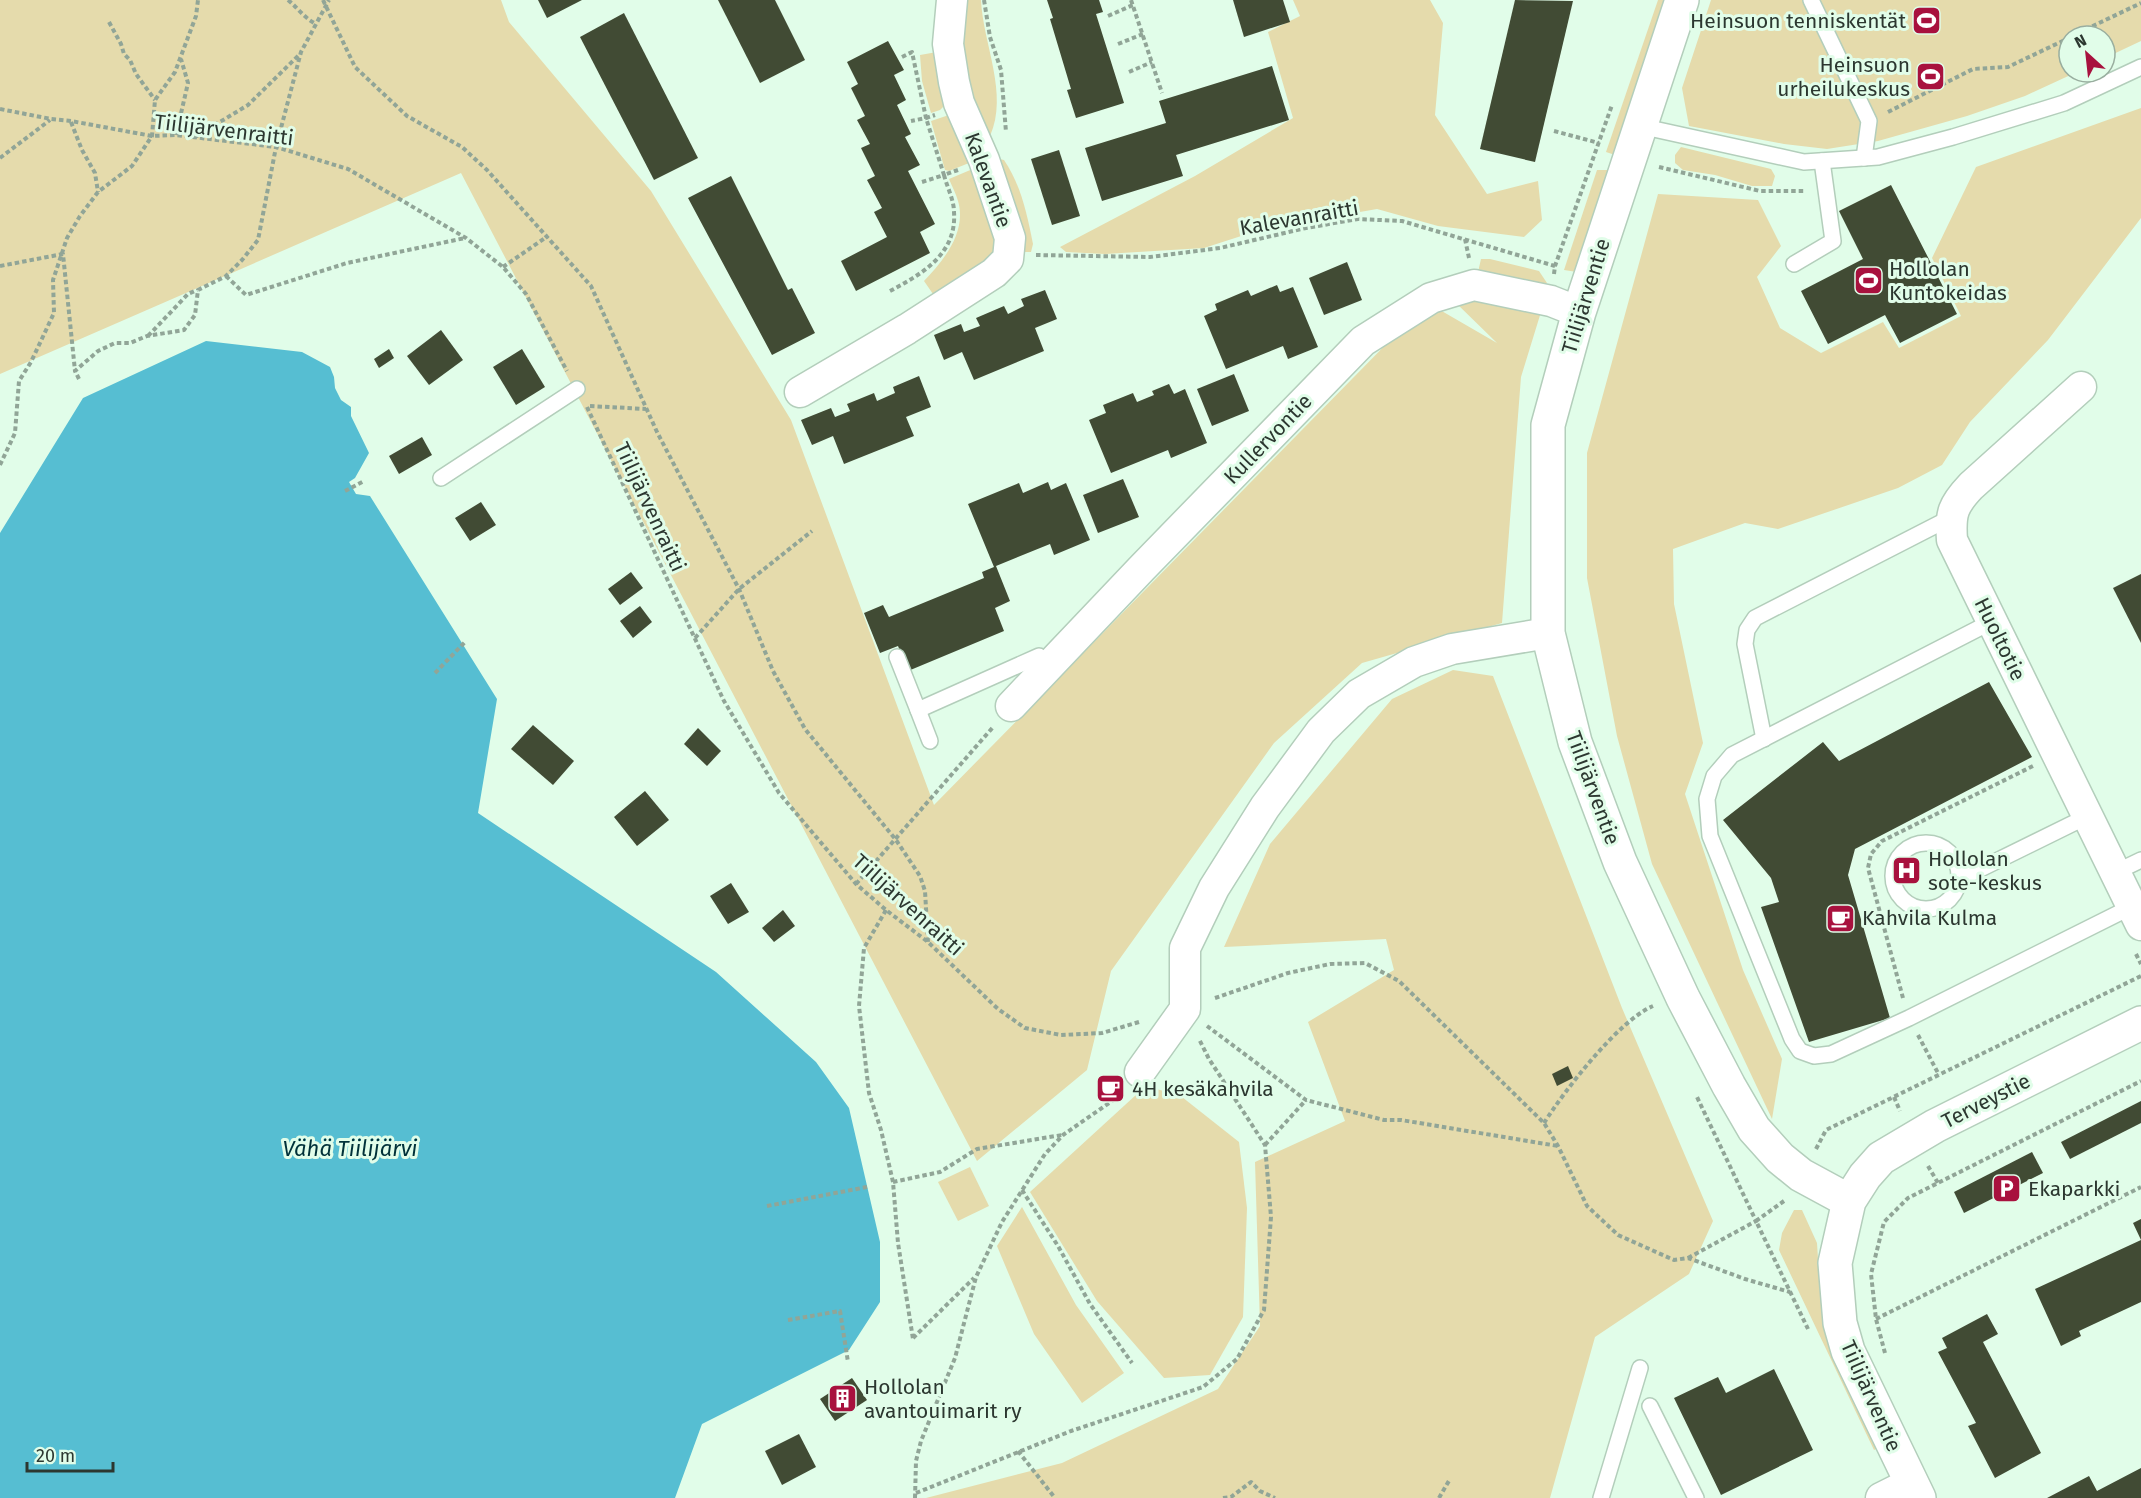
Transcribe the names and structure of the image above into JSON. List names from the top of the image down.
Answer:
{
  "streets": {
    "street": [
      "Kalevantie",
      "Tiilijärventie",
      "Kullervontie",
      "Huoltotie",
      "Terveystie"
    ],
    "path": ["Tiilijärvenraitti", "Kalevanraitti"]
  },
  "crossings": [
    ["Tiilijärventie", "Kullervontie"],
    ["Tiilijärventie", "Terveystie"]
  ],
  "water": ["Vähä Tiilijärvi"],
  "places": {
    "sports": ["Heinsuon tenniskentät", "Heinsuon urheilukeskus", "Hollolan Kuntokeidas"],
    "hospital": ["Hollolan sote-keskus"],
    "cafe": ["Kahvila Kulma", "4H kesäkahvila"],
    "parking": ["Ekaparkki"],
    "building": ["Hollolan avantouimarit ry"]
  },
  "scale_bar": "20 m",
  "north": "top left"
}
